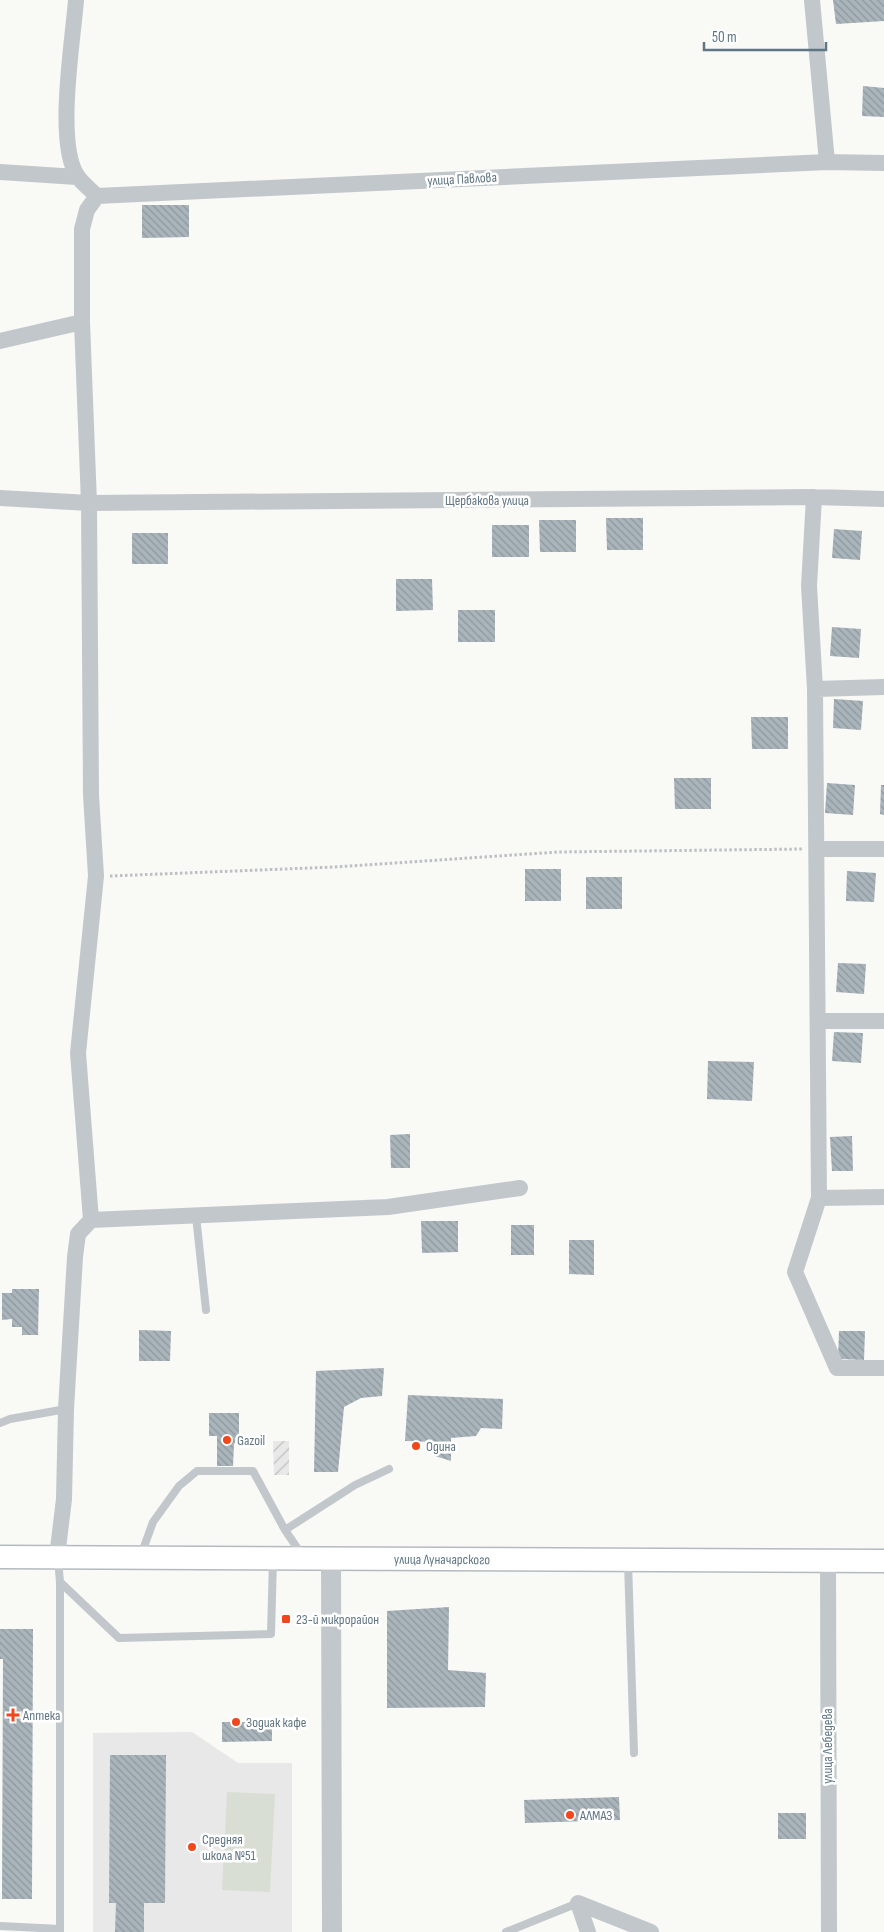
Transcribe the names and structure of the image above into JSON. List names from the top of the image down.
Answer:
{
  "streets": {
    "main road": ["улица Луначарского"],
    "street": ["улица Павлова", "Щербакова улица", "улица Лебедева"]
  },
  "crossings": [
    ["улица Луначарского", "улица Лебедева"]
  ],
  "places": {
    "other": [
      "Gazoil",
      "Одина",
      "Зодиак кафе",
      "АЛМАЗ",
      "Средняя школа №51"
    ],
    "transit": ["23-й микрорайон"],
    "health": ["Аптека"]
  },
  "scale_bar": "50 m"
}
